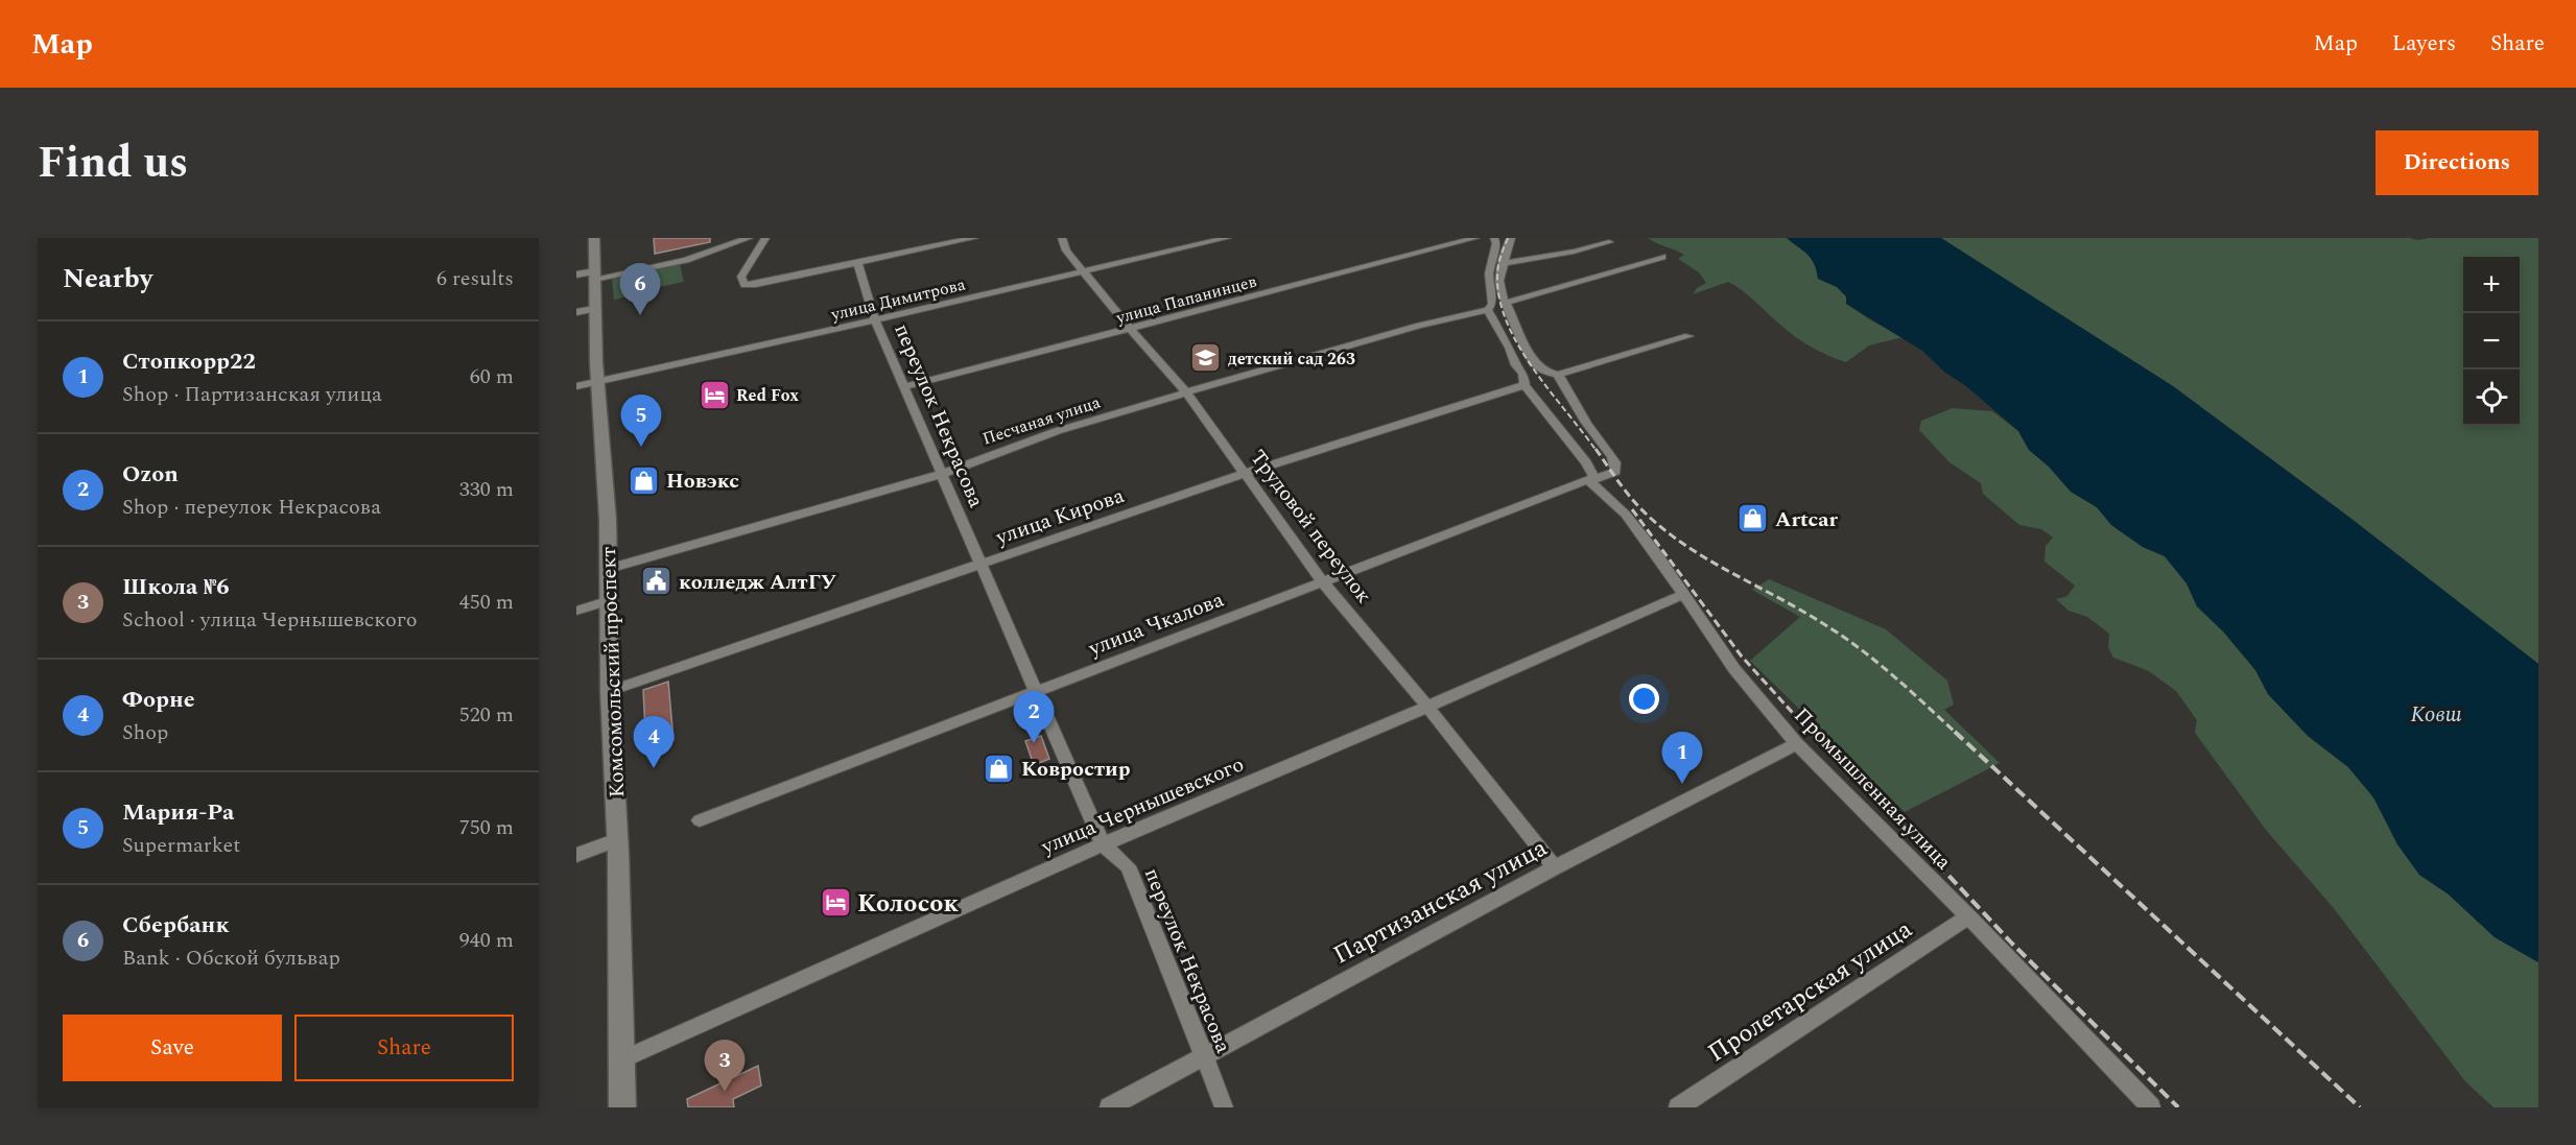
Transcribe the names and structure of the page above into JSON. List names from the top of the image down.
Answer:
{
  "streets": {
    "main road": ["Комсомольский проспект"],
    "street": [
      "улица Димитрова",
      "улица Папанинцев",
      "переулок Некрасова",
      "Песчаная улица",
      "улица Кирова",
      "Трудовой переулок",
      "улица Чкалова",
      "Промышленная улица",
      "улица Чернышевского",
      "Партизанская улица",
      "Пролетарская улица"
    ]
  },
  "crossings": [
    ["улица Димитрова", "переулок Некрасова"],
    ["улица Димитрова", "Трудовой переулок"],
    ["улица Димитрова", "Комсомольский проспект"],
    ["улица Папанинцев", "переулок Некрасова"],
    ["улица Папанинцев", "Трудовой переулок"],
    ["переулок Некрасова", "Песчаная улица"],
    ["переулок Некрасова", "улица Кирова"],
    ["переулок Некрасова", "улица Чкалова"],
    ["переулок Некрасова", "улица Чернышевского"],
    ["переулок Некрасова", "Партизанская улица"],
    ["Песчаная улица", "Трудовой переулок"],
    ["Песчаная улица", "Комсомольский проспект"],
    ["Песчаная улица", "Промышленная улица"],
    ["улица Кирова", "Трудовой переулок"],
    ["улица Кирова", "Комсомольский проспект"],
    ["улица Кирова", "Промышленная улица"],
    ["Трудовой переулок", "улица Чкалова"],
    ["Трудовой переулок", "улица Чернышевского"],
    ["Трудовой переулок", "Партизанская улица"],
    ["улица Чкалова", "Промышленная улица"],
    ["Комсомольский проспект", "улица Чернышевского"],
    ["Промышленная улица", "улица Чернышевского"],
    ["Промышленная улица", "Партизанская улица"],
    ["Промышленная улица", "Пролетарская улица"]
  ],
  "water": ["Ковш"],
  "places": {
    "school or university": ["детский сад 263"],
    "hotel": ["Red Fox", "Колосок"],
    "shop": ["Новэкс", "Artcar", "Ковростир"],
    "public building": ["колледж АлтГУ"]
  },
  "page": {
    "header": "Map",
    "nav": ["Map", "Layers", "Share"],
    "title": "Find us",
    "buttons": [
      "Directions",
      ["Save", "Share"]
    ],
    "heading": ["Nearby", "6 results"],
    "map_buttons": ["+", "−"],
    "pins": [
      "6",
      "5",
      "2",
      "4",
      "1",
      "3"
    ],
    "list": [
      {
        "mark": "1",
        "name": "Стопкорр22",
        "note": "Shop · Партизанская улица",
        "value": "60 m"
      },
      {
        "mark": "2",
        "name": "Ozon",
        "note": "Shop · переулок Некрасова",
        "value": "330 m"
      },
      {
        "mark": "3",
        "name": "Школа №6",
        "note": "School · улица Чернышевского",
        "value": "450 m"
      },
      {
        "mark": "4",
        "name": "Форне",
        "note": "Shop",
        "value": "520 m"
      },
      {
        "mark": "5",
        "name": "Мария-Ра",
        "note": "Supermarket",
        "value": "750 m"
      },
      {
        "mark": "6",
        "name": "Сбербанк",
        "note": "Bank · Обской бульвар",
        "value": "940 m"
      }
    ]
  }
}
